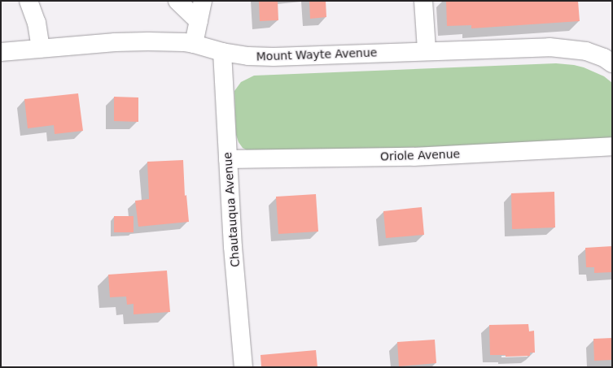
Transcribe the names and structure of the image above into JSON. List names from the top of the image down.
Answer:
{
  "streets": {
    "street": ["Mount Wayte Avenue", "Oriole Avenue", "Chautauqua Avenue"]
  },
  "crossings": [
    ["Mount Wayte Avenue", "Chautauqua Avenue"],
    ["Oriole Avenue", "Chautauqua Avenue"]
  ]
}
